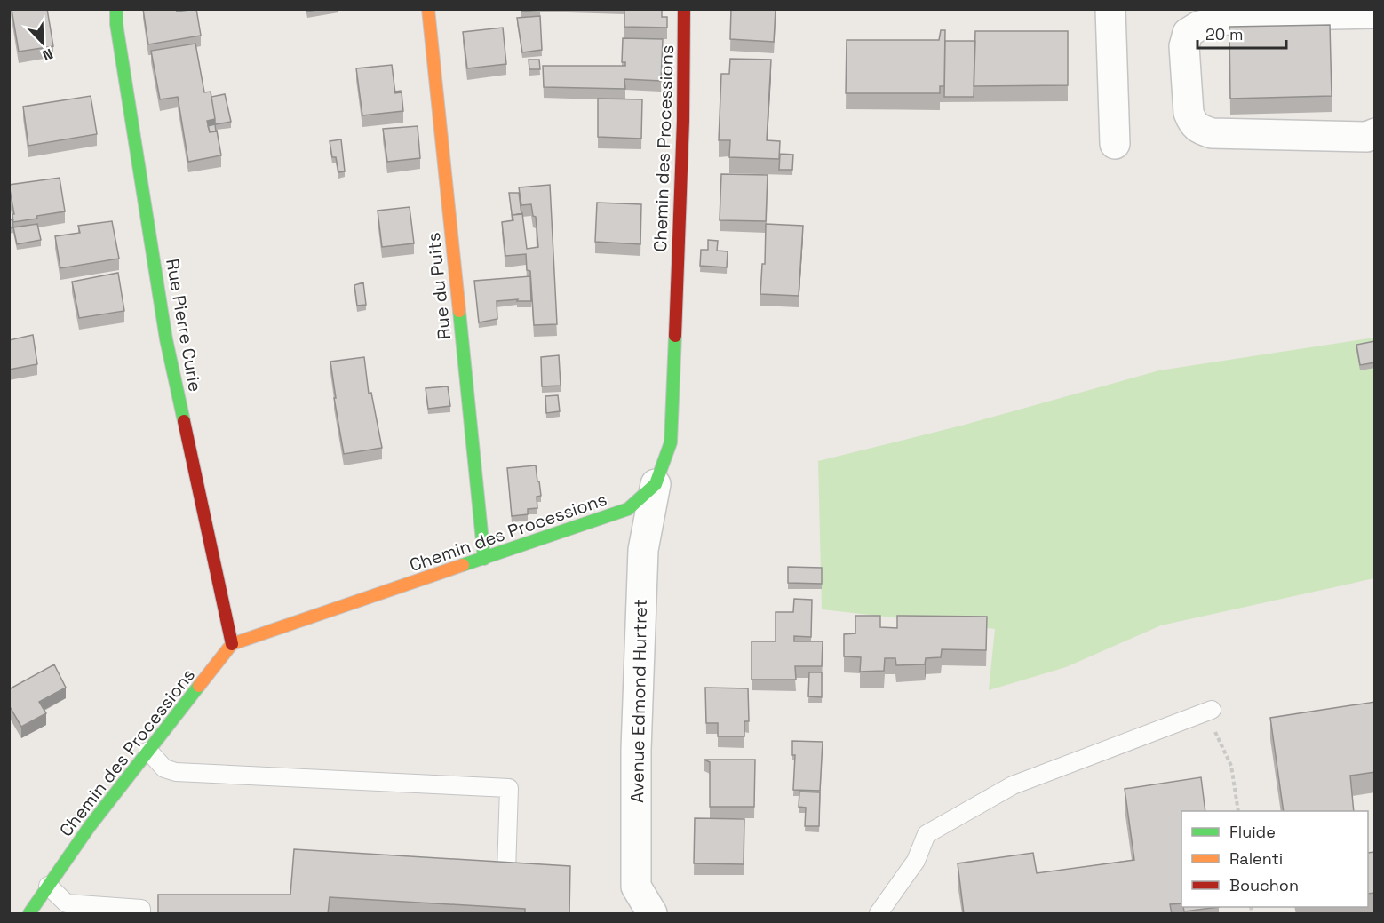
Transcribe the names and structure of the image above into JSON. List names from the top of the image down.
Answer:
{
  "streets": {
    "street": [
      "Chemin des Processions",
      "Rue du Puits",
      "Rue Pierre Curie",
      "Avenue Edmond Hurtret"
    ]
  },
  "crossings": [
    ["Chemin des Processions", "Rue du Puits"],
    ["Chemin des Processions", "Rue Pierre Curie"],
    ["Chemin des Processions", "Avenue Edmond Hurtret"]
  ],
  "legend": ["Fluide", "Ralenti", "Bouchon"],
  "scale_bar": "20 m",
  "north": "bottom right"
}
